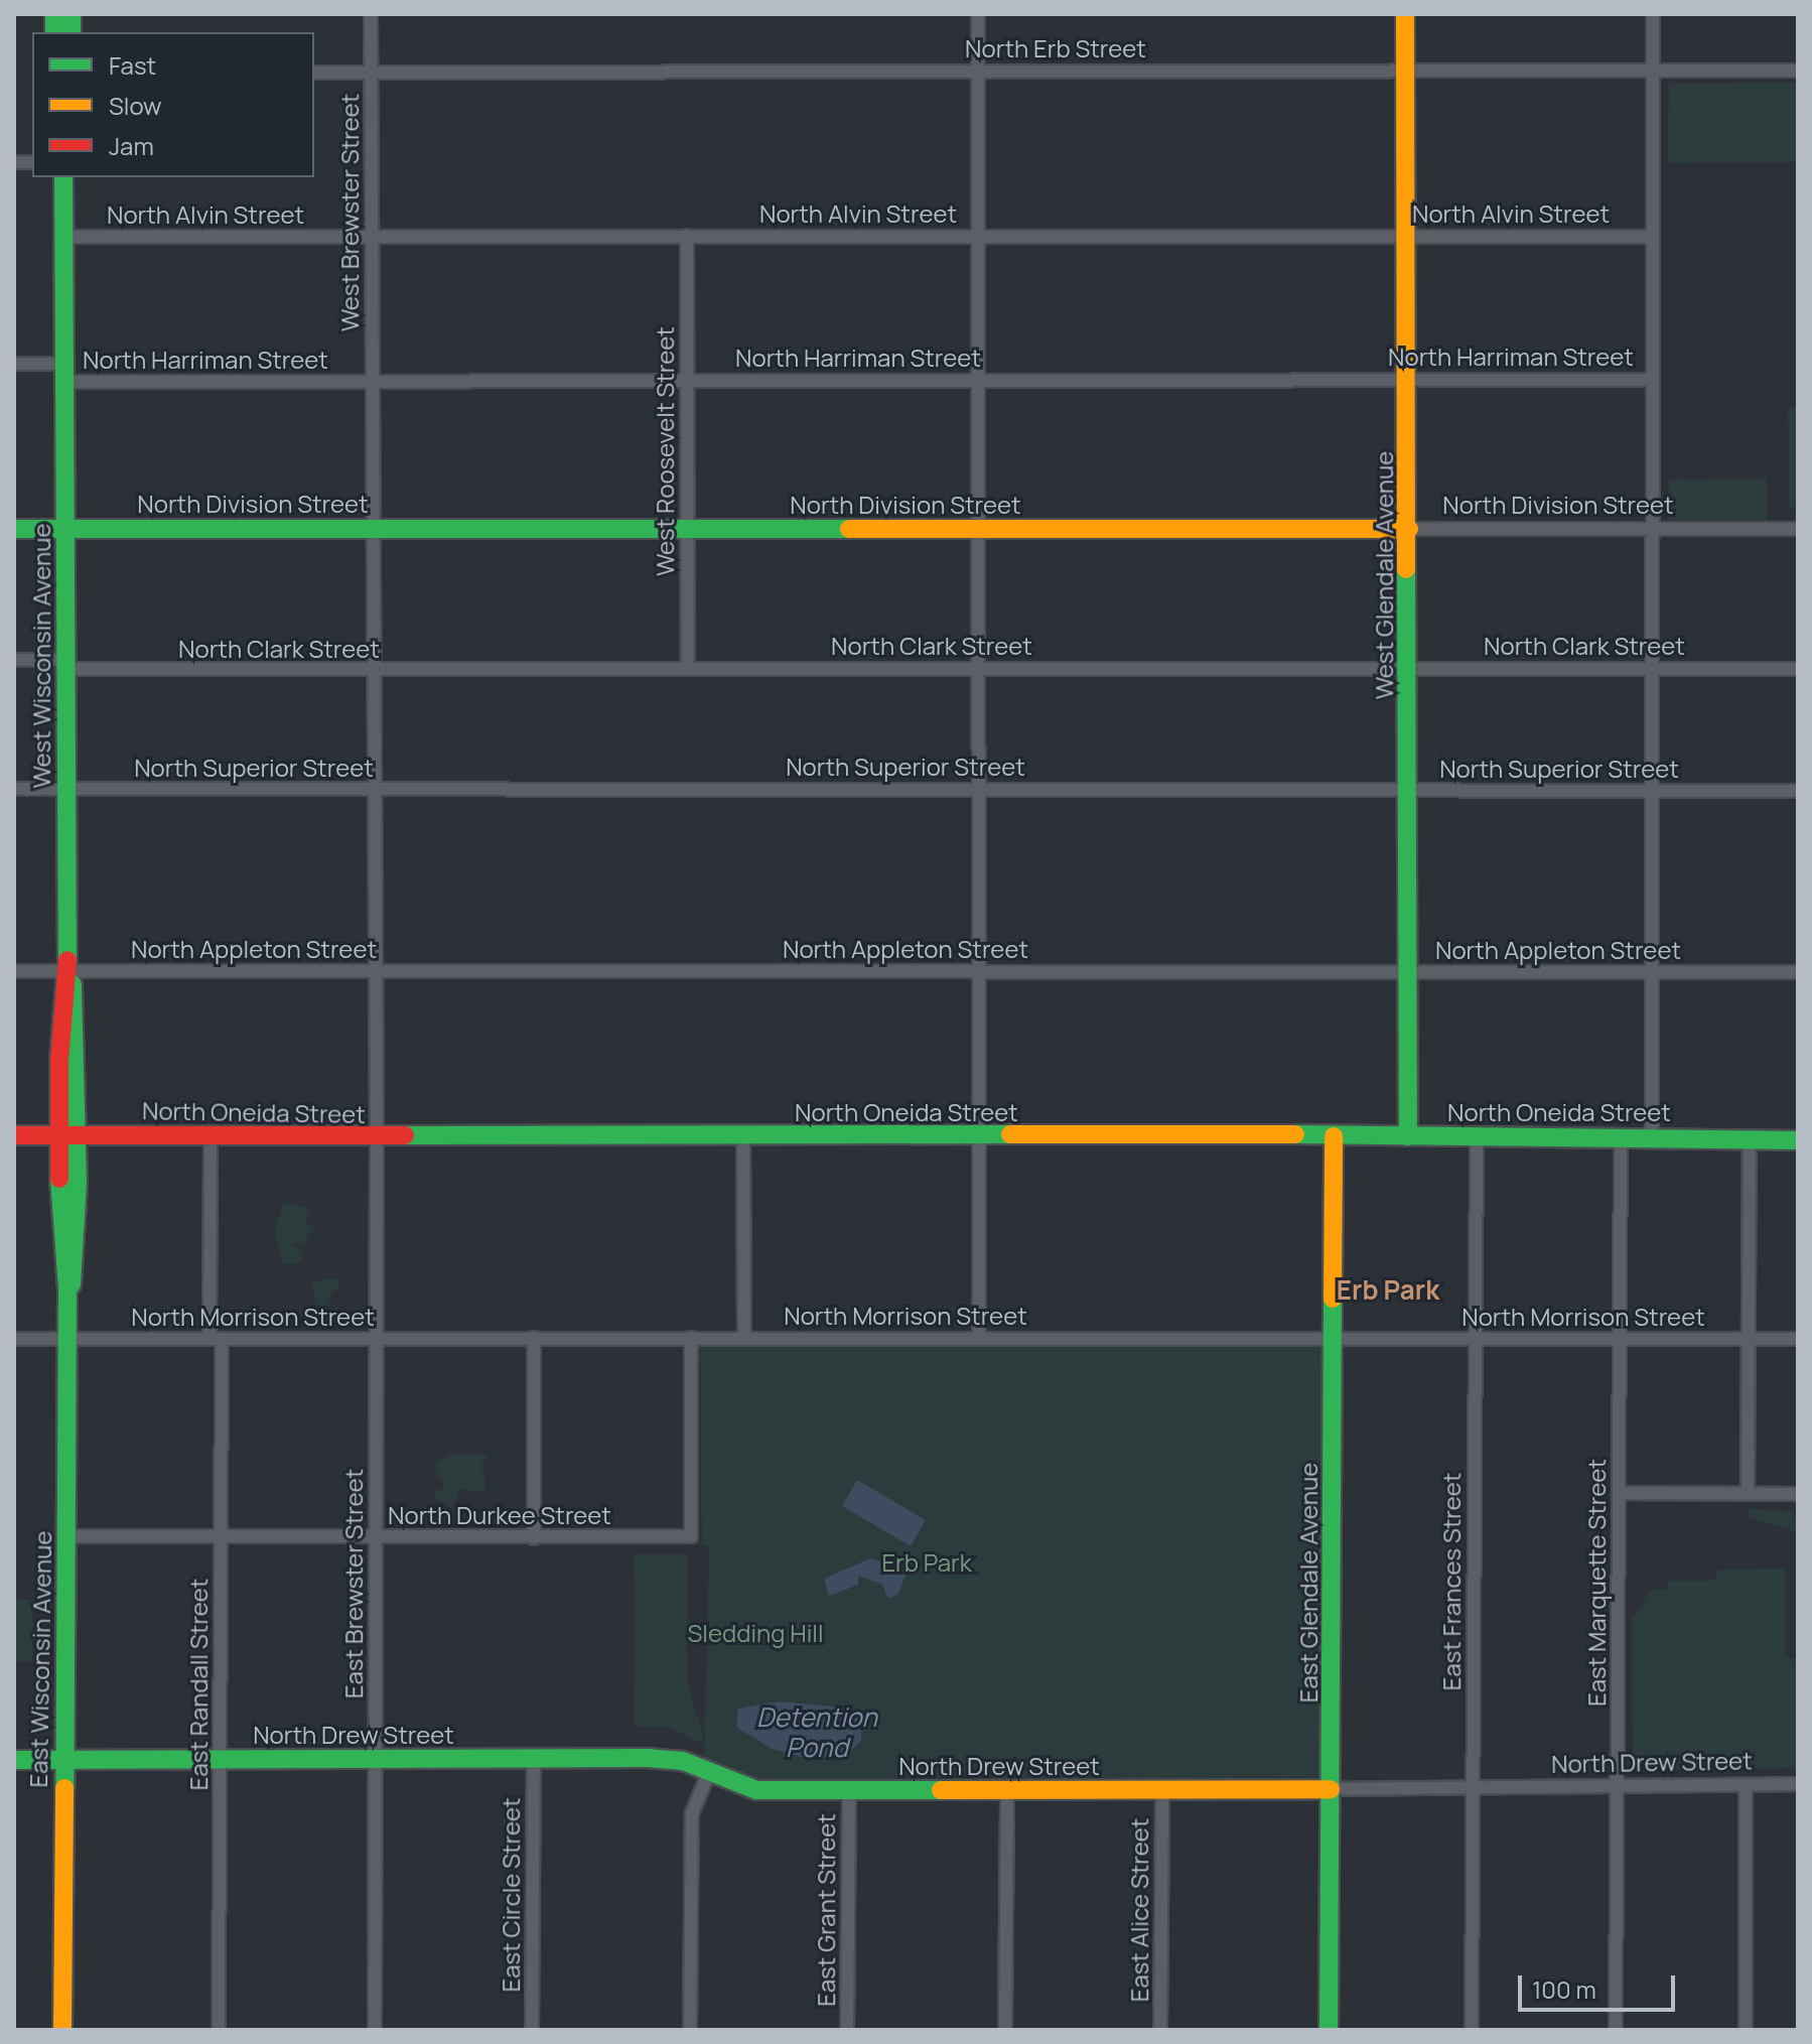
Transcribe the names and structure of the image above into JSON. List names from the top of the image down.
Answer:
{
  "streets": {
    "street": [
      "North Erb Street",
      "West Brewster Street",
      "North Alvin Street",
      "North Harriman Street",
      "West Roosevelt Street",
      "North Division Street",
      "West Glendale Avenue",
      "North Clark Street",
      "West Wisconsin Avenue",
      "North Superior Street",
      "North Appleton Street",
      "North Oneida Street",
      "North Morrison Street",
      "North Durkee Street",
      "East Frances Street",
      "East Glendale Avenue",
      "East Marquette Street",
      "East Brewster Street",
      "East Wisconsin Avenue",
      "East Randall Street",
      "North Drew Street",
      "East Circle Street",
      "East Grant Street",
      "East Alice Street"
    ]
  },
  "crossings": [
    ["North Erb Street", "West Brewster Street"],
    ["North Erb Street", "West Glendale Avenue"],
    ["West Brewster Street", "North Alvin Street"],
    ["West Brewster Street", "North Harriman Street"],
    ["West Brewster Street", "North Division Street"],
    ["West Brewster Street", "North Clark Street"],
    ["West Brewster Street", "North Superior Street"],
    ["West Brewster Street", "North Appleton Street"],
    ["West Brewster Street", "North Oneida Street"],
    ["West Brewster Street", "East Brewster Street"],
    ["North Alvin Street", "West Roosevelt Street"],
    ["North Alvin Street", "West Glendale Avenue"],
    ["North Alvin Street", "West Wisconsin Avenue"],
    ["North Harriman Street", "West Roosevelt Street"],
    ["North Harriman Street", "West Glendale Avenue"],
    ["North Harriman Street", "West Wisconsin Avenue"],
    ["West Roosevelt Street", "North Division Street"],
    ["West Roosevelt Street", "North Clark Street"],
    ["North Division Street", "West Glendale Avenue"],
    ["North Division Street", "West Wisconsin Avenue"],
    ["West Glendale Avenue", "North Clark Street"],
    ["West Glendale Avenue", "North Superior Street"],
    ["West Glendale Avenue", "North Appleton Street"],
    ["West Glendale Avenue", "North Oneida Street"],
    ["North Clark Street", "West Wisconsin Avenue"],
    ["West Wisconsin Avenue", "North Superior Street"],
    ["West Wisconsin Avenue", "North Appleton Street"],
    ["West Wisconsin Avenue", "North Oneida Street"],
    ["West Wisconsin Avenue", "East Wisconsin Avenue"],
    ["North Oneida Street", "East Frances Street"],
    ["North Oneida Street", "East Glendale Avenue"],
    ["North Oneida Street", "East Marquette Street"],
    ["North Oneida Street", "East Brewster Street"],
    ["North Oneida Street", "East Wisconsin Avenue"],
    ["North Oneida Street", "East Randall Street"],
    ["North Morrison Street", "North Durkee Street"],
    ["North Morrison Street", "East Frances Street"],
    ["North Morrison Street", "East Glendale Avenue"],
    ["North Morrison Street", "East Marquette Street"],
    ["North Morrison Street", "East Brewster Street"],
    ["North Morrison Street", "East Wisconsin Avenue"],
    ["North Morrison Street", "East Randall Street"],
    ["North Durkee Street", "East Brewster Street"],
    ["North Durkee Street", "East Wisconsin Avenue"],
    ["North Durkee Street", "East Randall Street"],
    ["East Frances Street", "North Drew Street"],
    ["East Glendale Avenue", "North Drew Street"],
    ["East Marquette Street", "North Drew Street"],
    ["East Brewster Street", "North Drew Street"],
    ["East Wisconsin Avenue", "North Drew Street"],
    ["East Randall Street", "North Drew Street"],
    ["North Drew Street", "East Circle Street"],
    ["North Drew Street", "East Grant Street"],
    ["North Drew Street", "East Alice Street"]
  ],
  "districts": ["Erb Park"],
  "water": ["Detention Pond"],
  "parks": ["Erb Park", "Sledding Hill"],
  "legend": ["Fast", "Slow", "Jam"],
  "scale_bar": "100 m"
}
